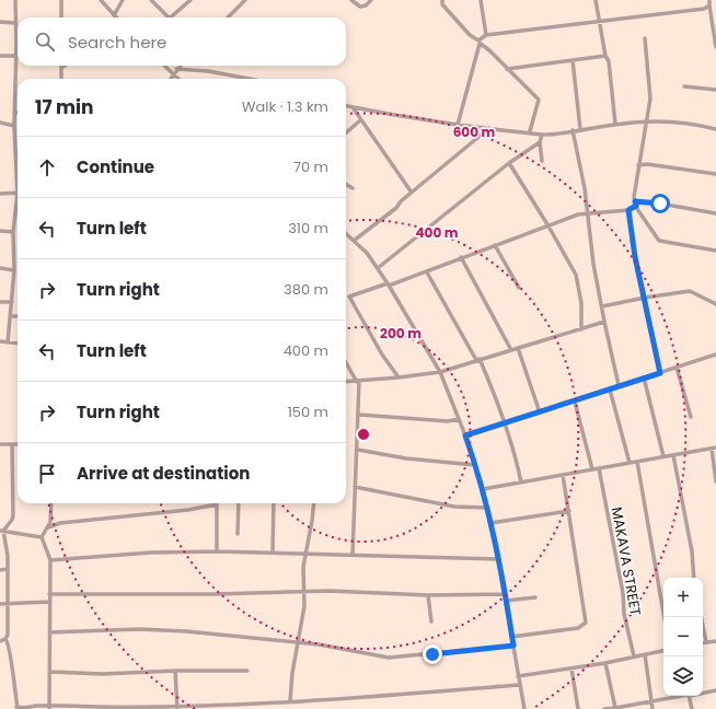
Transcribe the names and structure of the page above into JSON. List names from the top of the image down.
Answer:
{
  "streets": {
    "street": ["MAKAVA STREET"]
  },
  "page": {
    "search": "Search here",
    "heading": ["17 min", "Walk · 1.3 km"],
    "list": [
      ["Continue", "70 m"],
      ["Turn left", "310 m"],
      ["Turn right", "380 m"],
      ["Turn left", "400 m"],
      ["Turn right", "150 m"],
      "Arrive at destination"
    ],
    "map_buttons": ["+", "−"]
  },
  "rings": ["600 m", "400 m", "200 m"]
}
